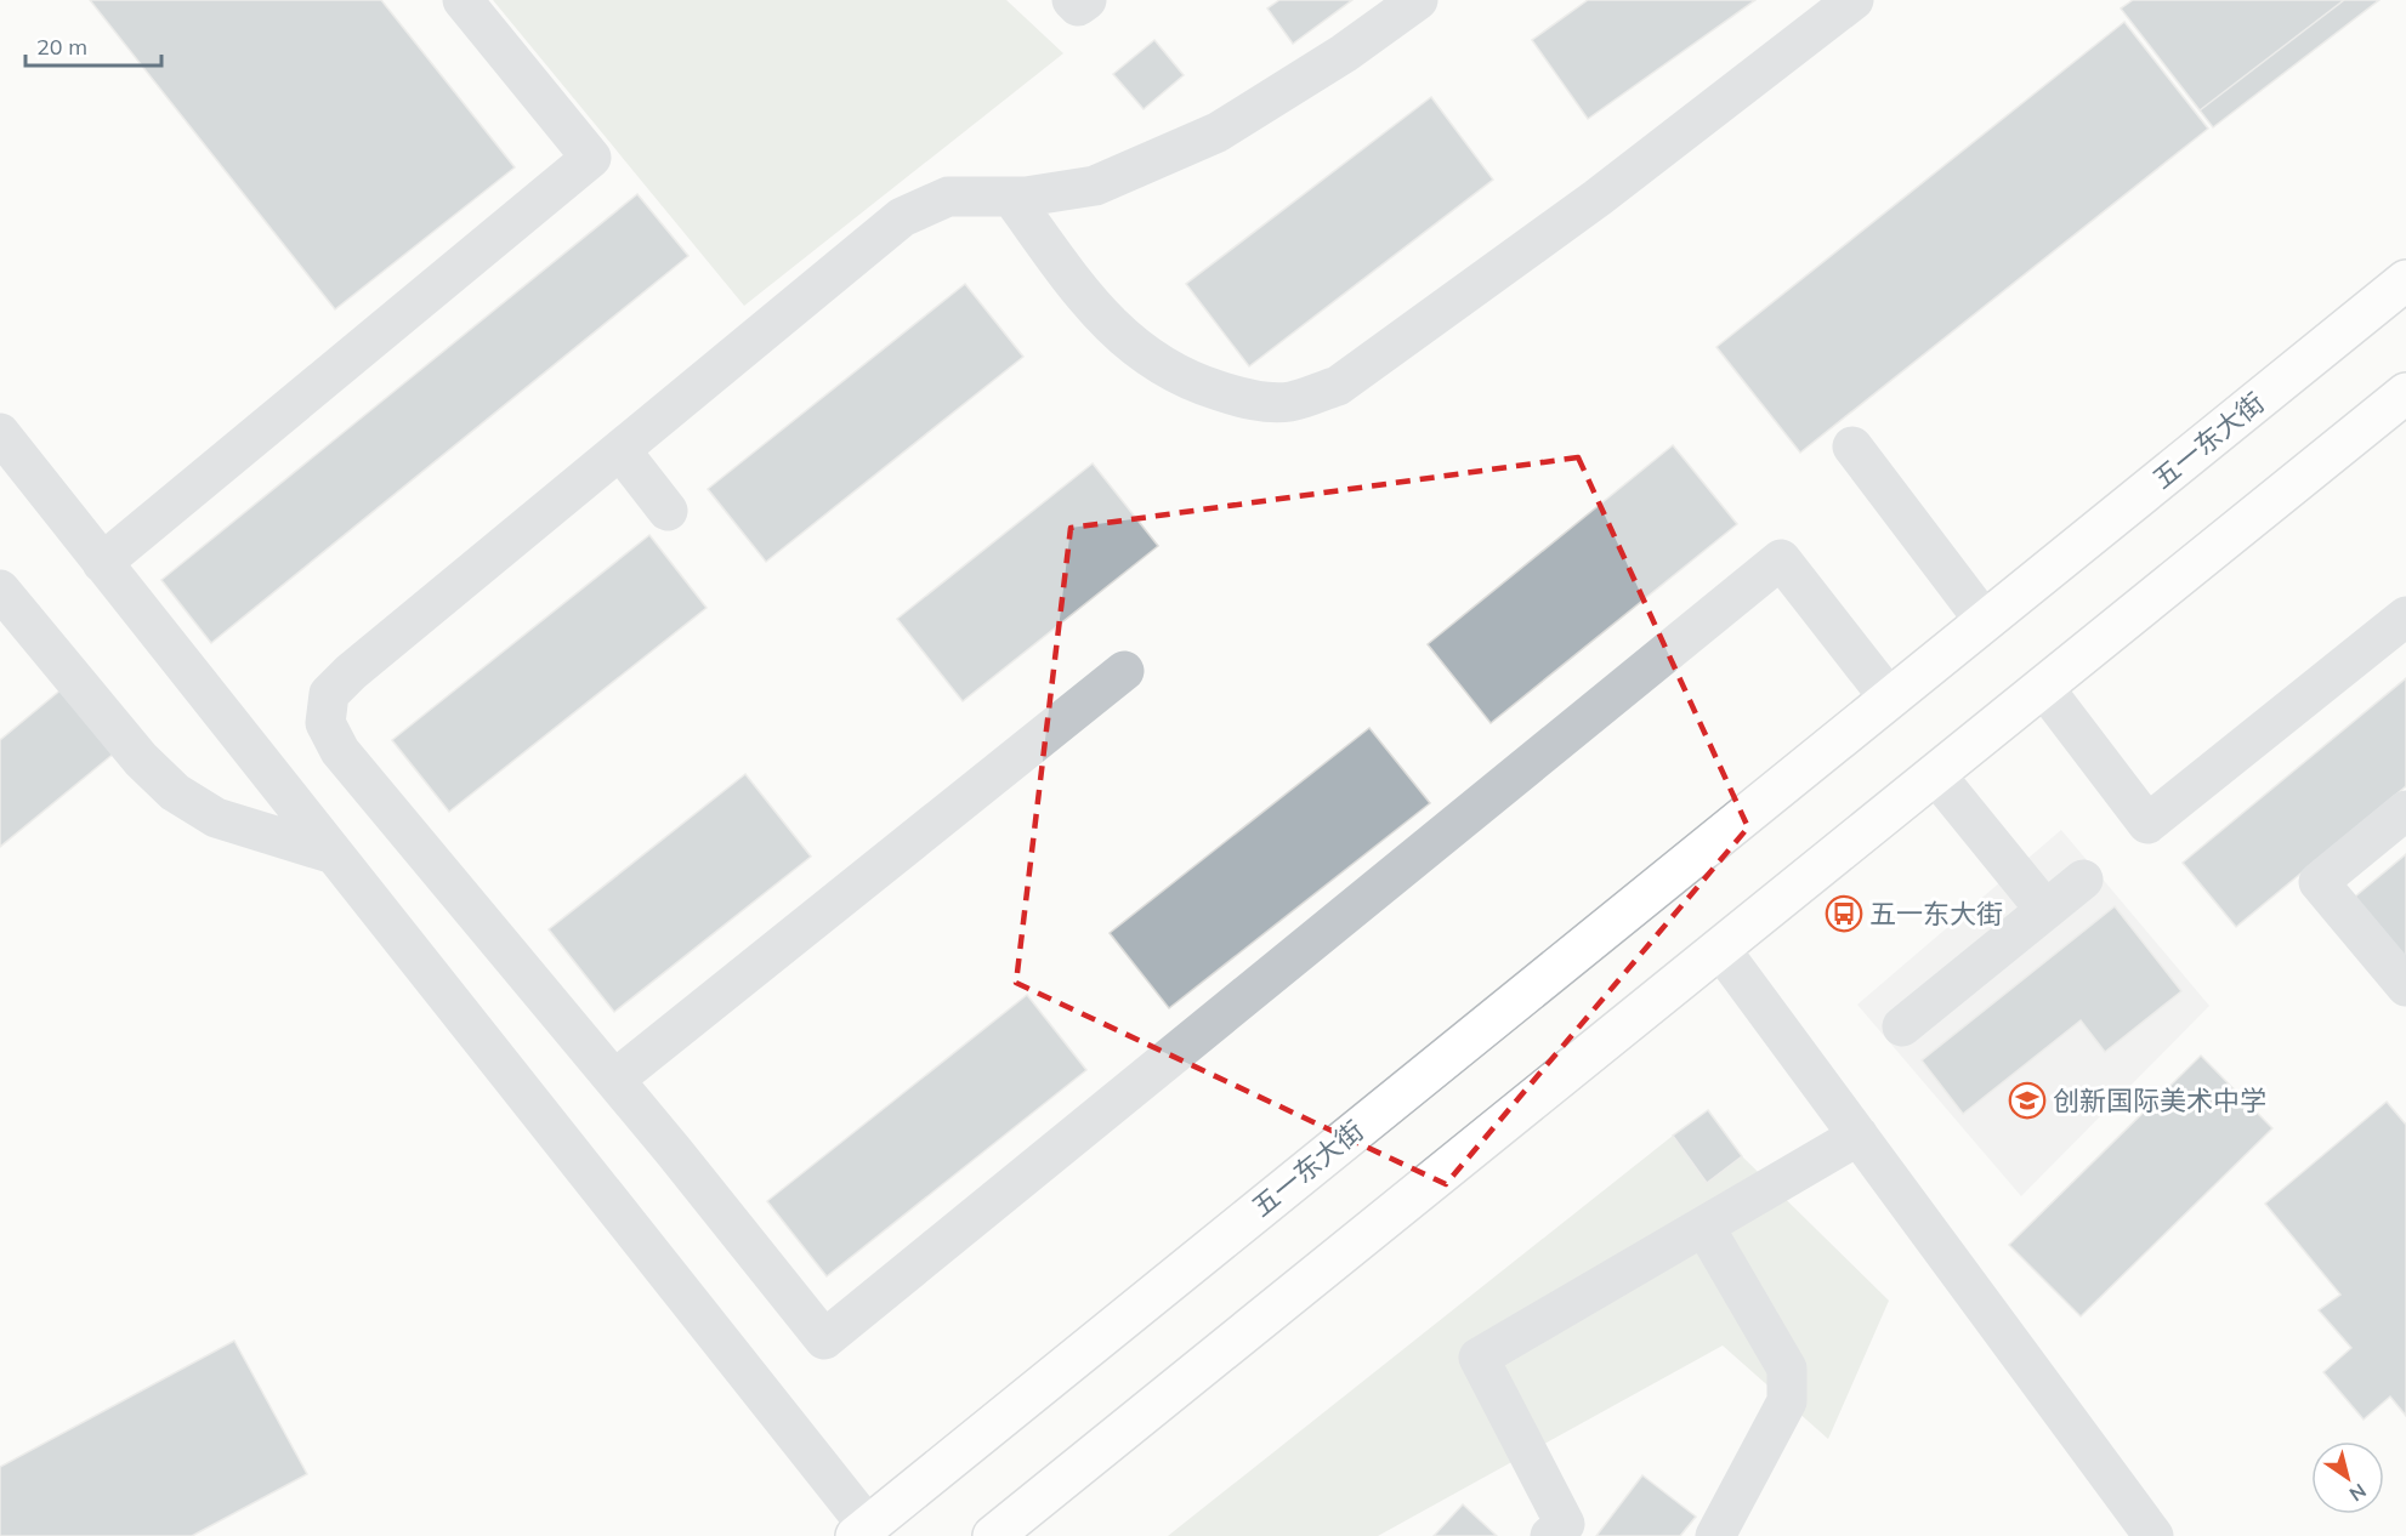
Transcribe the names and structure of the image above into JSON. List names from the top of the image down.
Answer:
{
  "streets": {
    "main road": ["五一东大街"]
  },
  "places": {
    "bus stop": ["五一东大街"],
    "school or university": ["创新国际美术中学"]
  },
  "scale_bar": "20 m",
  "north": "bottom right"
}
